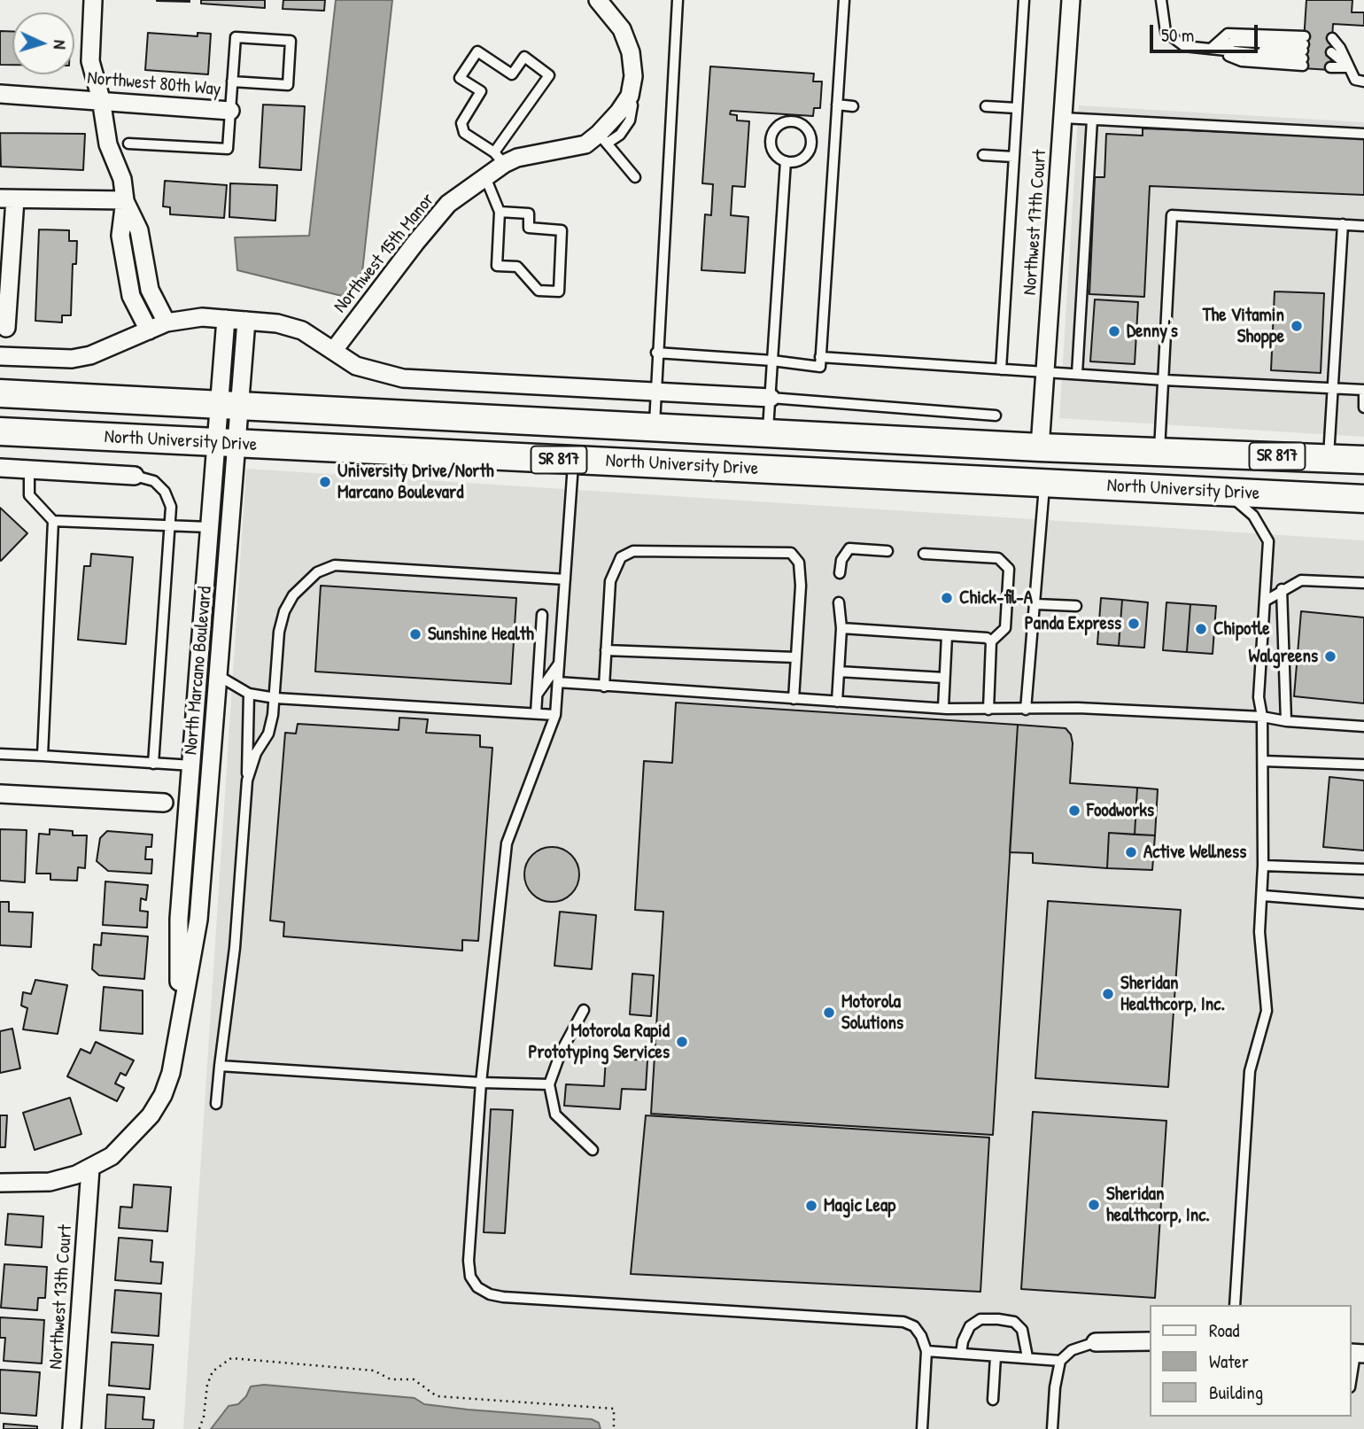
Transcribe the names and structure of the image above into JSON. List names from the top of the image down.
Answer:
{
  "streets": {
    "main road": ["North University Drive", "SR 817"],
    "street": [
      "Northwest 80th Way",
      "Northwest 17th Court",
      "Northwest 15th Manor",
      "North Marcano Boulevard",
      "Northwest 13th Court"
    ]
  },
  "crossings": [
    ["Northwest 17th Court", "North University Drive"],
    ["North University Drive", "North Marcano Boulevard"],
    ["North Marcano Boulevard", "Northwest 13th Court"]
  ],
  "places": [
    "The Vitamin Shoppe",
    "Denny's",
    "University Drive/North Marcano Boulevard",
    "Chick-fil-A",
    "Panda Express",
    "Chipotle",
    "Sunshine Health",
    "Walgreens",
    "Foodworks",
    "Active Wellness",
    "Sheridan Healthcorp, Inc.",
    "Motorola Solutions",
    "Motorola Rapid Prototyping Services",
    "Sheridan healthcorp, Inc.",
    "Magic Leap"
  ],
  "legend": ["Road", "Water", "Building"],
  "scale_bar": "50 m",
  "north": "right"
}
